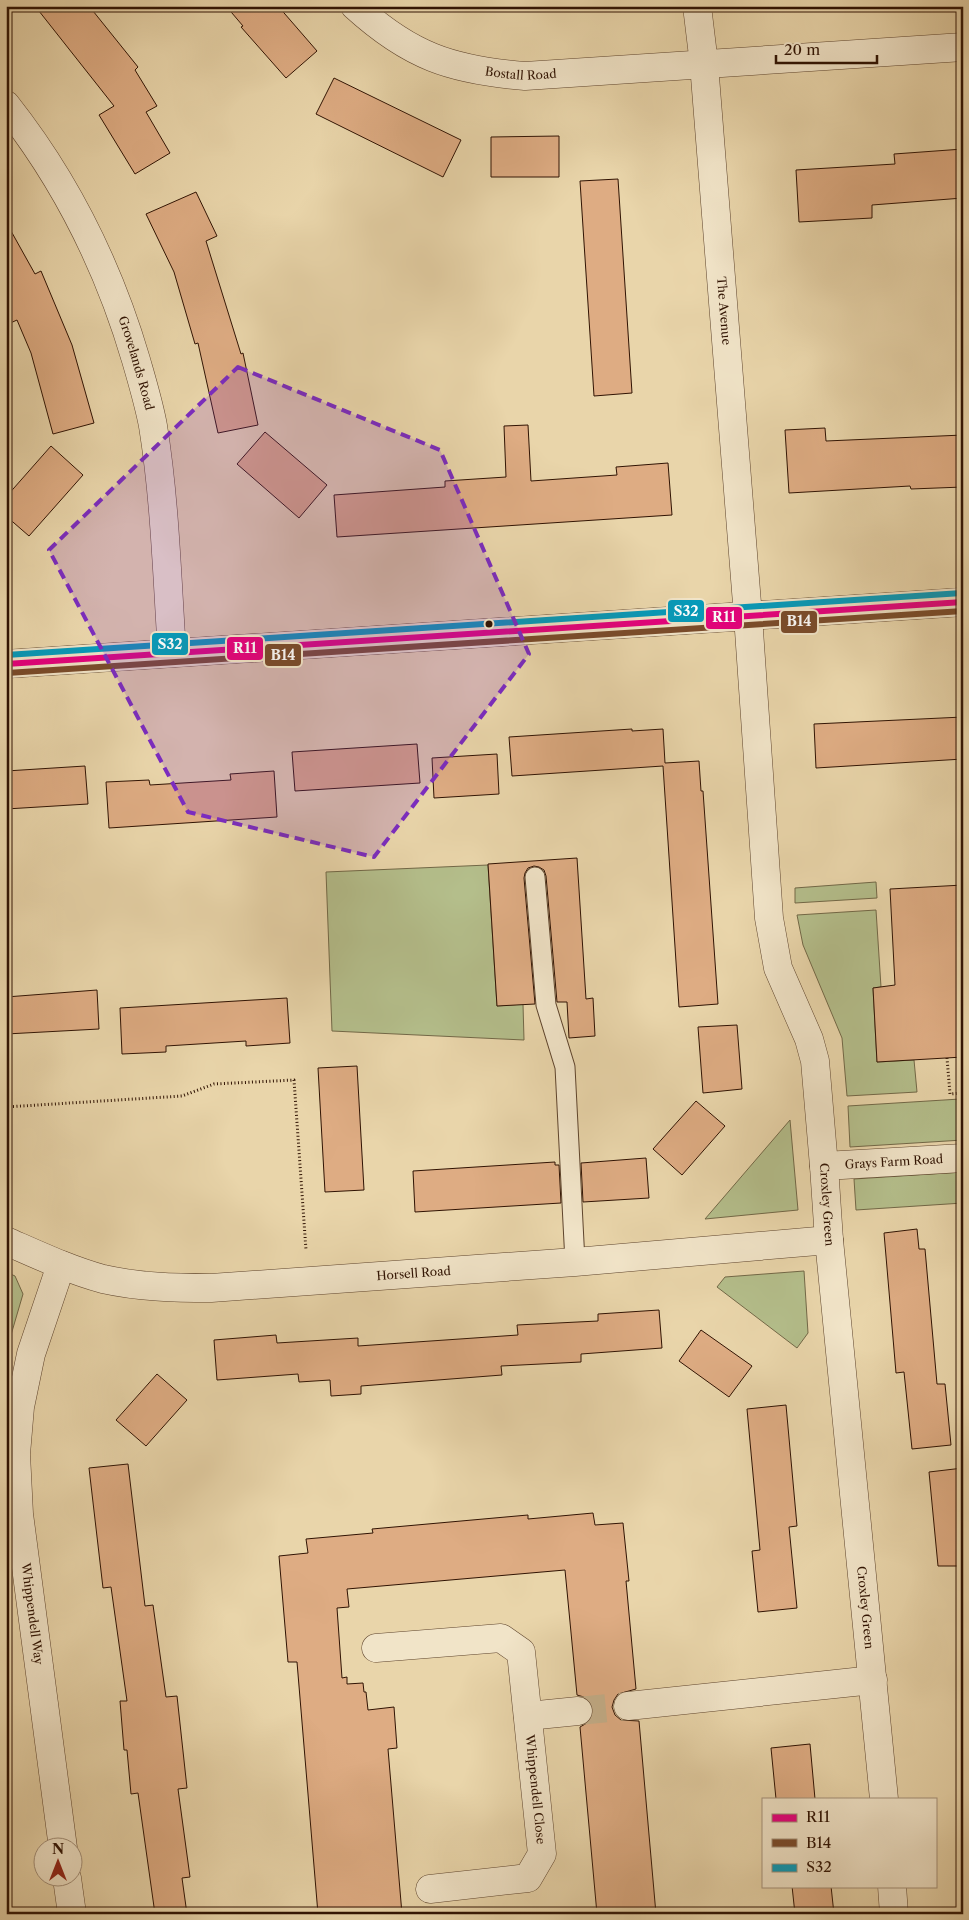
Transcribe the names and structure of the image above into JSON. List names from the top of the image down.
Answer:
{
  "streets": {
    "street": [
      "Bostall Road",
      "The Avenue",
      "Grovelands Road",
      "Grays Farm Road",
      "Croxley Green",
      "Horsell Road",
      "Whippendell Way",
      "Whippendell Close"
    ]
  },
  "crossings": [
    ["Bostall Road", "The Avenue"],
    ["The Avenue", "Croxley Green"],
    ["Grays Farm Road", "Croxley Green"],
    ["Croxley Green", "Horsell Road"],
    ["Horsell Road", "Whippendell Way"]
  ],
  "lines": ["transit line S32", "transit line R11", "transit line B14"],
  "legend": ["R11", "B14", "S32"],
  "scale_bar": "20 m",
  "north": "top"
}
